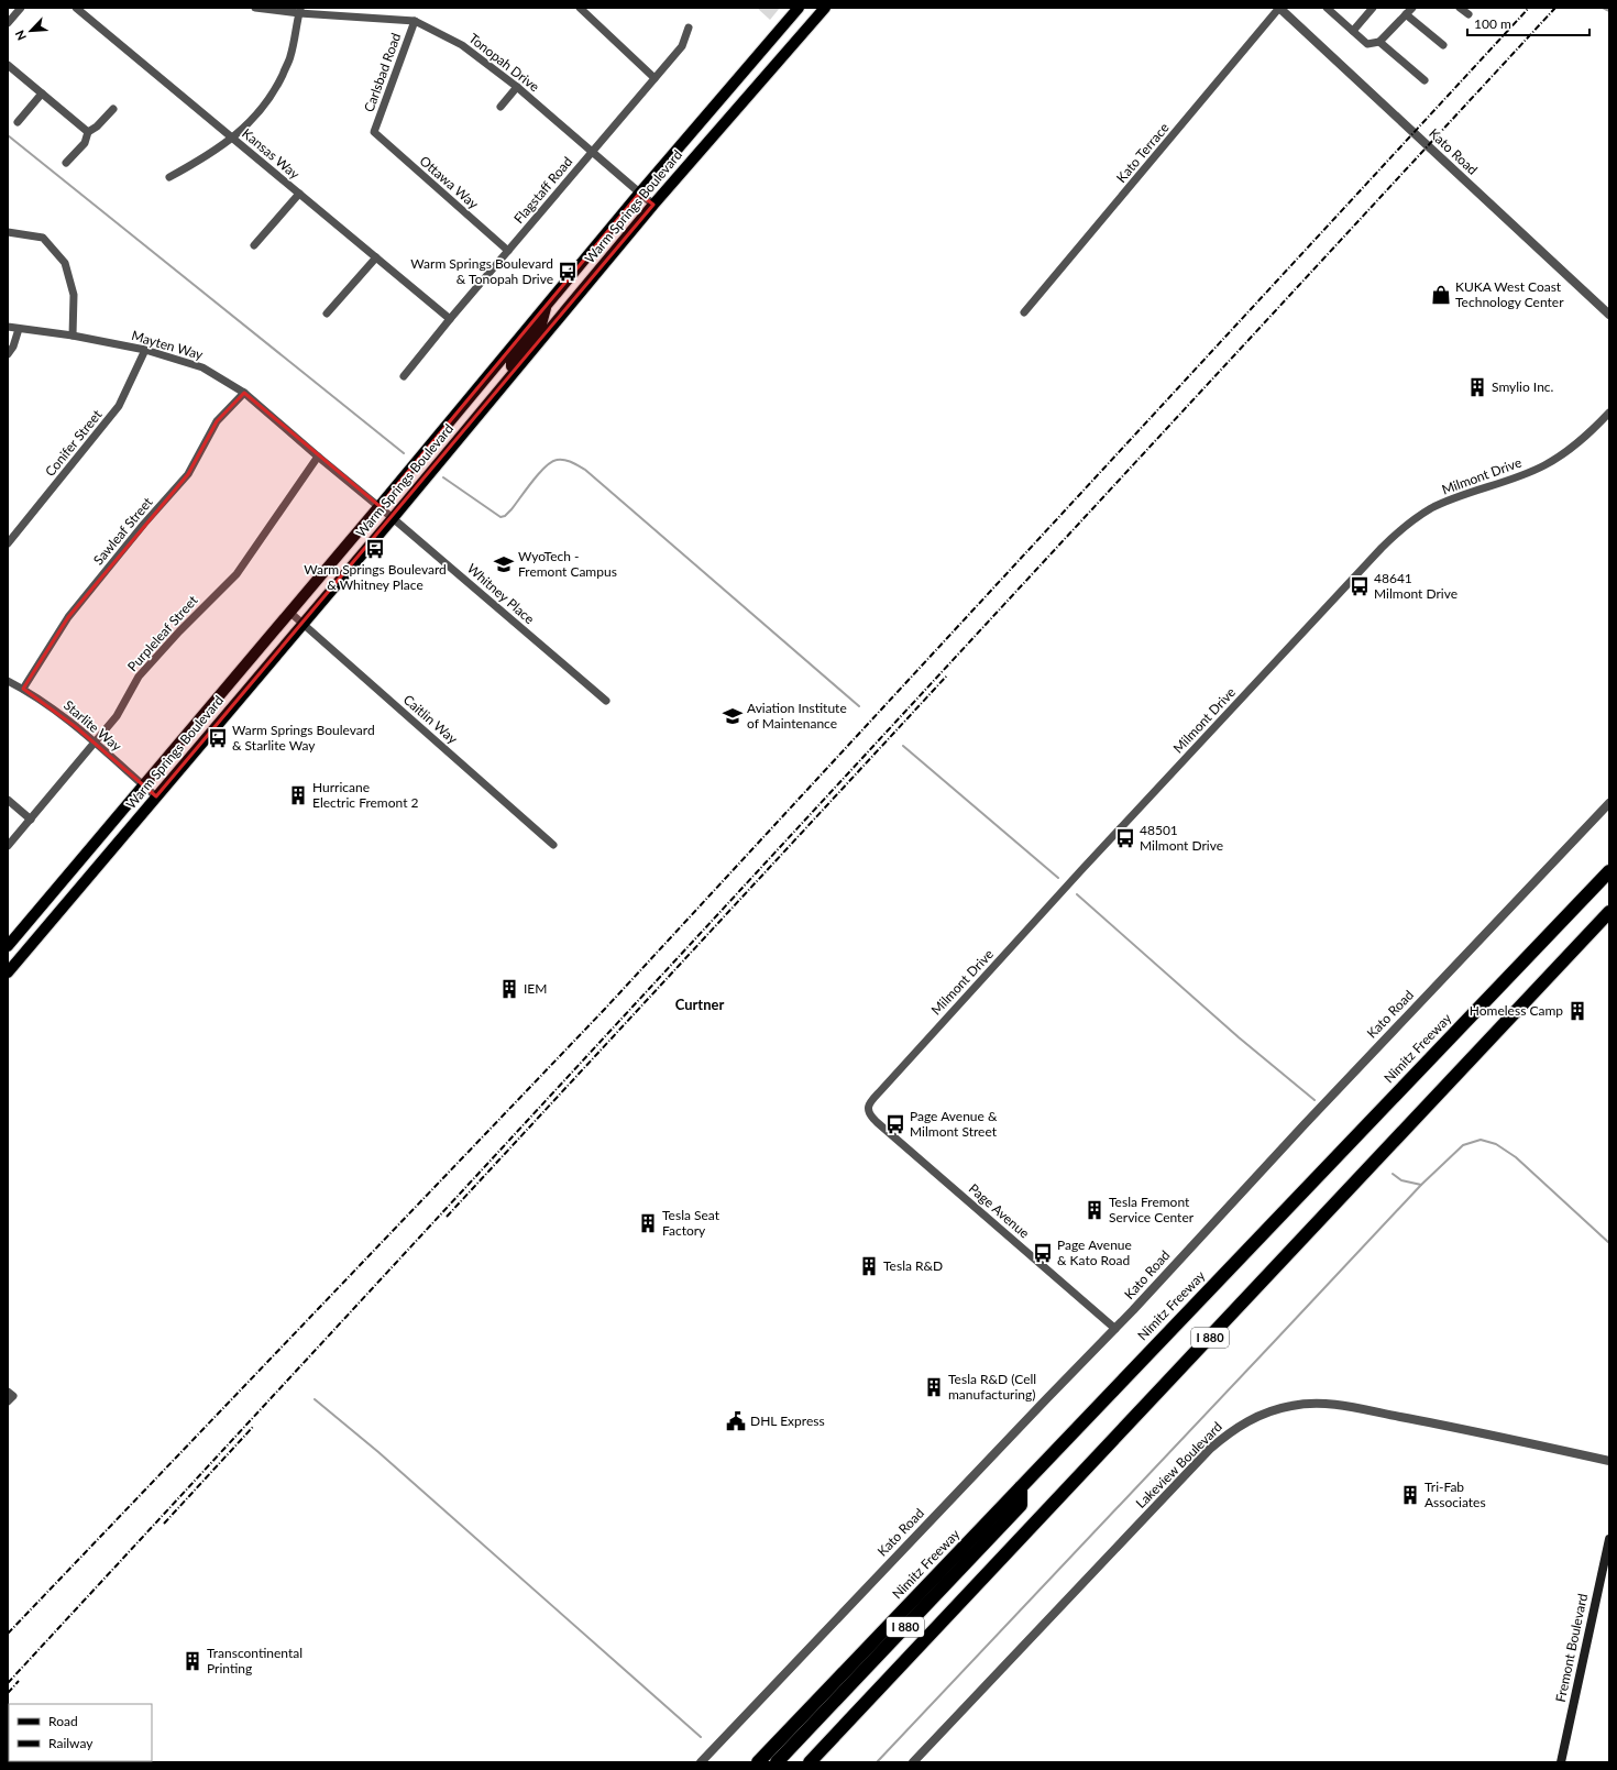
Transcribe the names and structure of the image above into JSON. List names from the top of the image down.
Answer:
{
  "streets": {
    "highway": ["Nimitz Freeway", "I 880"],
    "main road": ["Warm Springs Boulevard", "Fremont Boulevard"],
    "street": [
      "Tonopah Drive",
      "Carlsbad Road",
      "Kato Road",
      "Kato Terrace",
      "Kansas Way",
      "Ottawa Way",
      "Flagstaff Road",
      "Mayten Way",
      "Conifer Street",
      "Milmont Drive",
      "Sawleaf Street",
      "Whitney Place",
      "Purpleleaf Street",
      "Caitlin Way",
      "Starlite Way",
      "Page Avenue",
      "Lakeview Boulevard"
    ]
  },
  "crossings": [
    ["Tonopah Drive", "Carlsbad Road"],
    ["Tonopah Drive", "Flagstaff Road"],
    ["Tonopah Drive", "Warm Springs Boulevard"],
    ["Carlsbad Road", "Ottawa Way"],
    ["Kato Road", "Kato Terrace"],
    ["Kato Road", "Page Avenue"],
    ["Kansas Way", "Flagstaff Road"],
    ["Ottawa Way", "Flagstaff Road"],
    ["Warm Springs Boulevard", "Mayten Way"],
    ["Warm Springs Boulevard", "Whitney Place"],
    ["Warm Springs Boulevard", "Caitlin Way"],
    ["Warm Springs Boulevard", "Starlite Way"],
    ["Mayten Way", "Conifer Street"],
    ["Mayten Way", "Sawleaf Street"],
    ["Mayten Way", "Whitney Place"],
    ["Mayten Way", "Purpleleaf Street"],
    ["Milmont Drive", "Page Avenue"],
    ["Sawleaf Street", "Starlite Way"],
    ["Purpleleaf Street", "Starlite Way"],
    ["Nimitz Freeway", "I 880"]
  ],
  "districts": ["Curtner"],
  "places": {
    "bus stop": [
      "Warm Springs Boulevard & Tonopah Drive",
      "Warm Springs Boulevard & Whitney Place",
      "48641 Milmont Drive",
      "Warm Springs Boulevard & Starlite Way",
      "48501 Milmont Drive",
      "Page Avenue & Milmont Street",
      "Page Avenue & Kato Road"
    ],
    "shop": ["KUKA West Coast Technology Center"],
    "building": [
      "Smylio Inc.",
      "Hurricane Electric Fremont 2",
      "IEM",
      "Homeless Camp",
      "Tesla Fremont Service Center",
      "Tesla Seat Factory",
      "Tesla R&D",
      "Tesla R&D (Cell manufacturing)",
      "Tri-Fab Associates",
      "Transcontinental Printing"
    ],
    "school or university": ["WyoTech - Fremont Campus", "Aviation Institute of Maintenance"],
    "public building": ["DHL Express"]
  },
  "legend": ["Road", "Railway"],
  "scale_bar": "100 m",
  "north": "bottom left"
}
